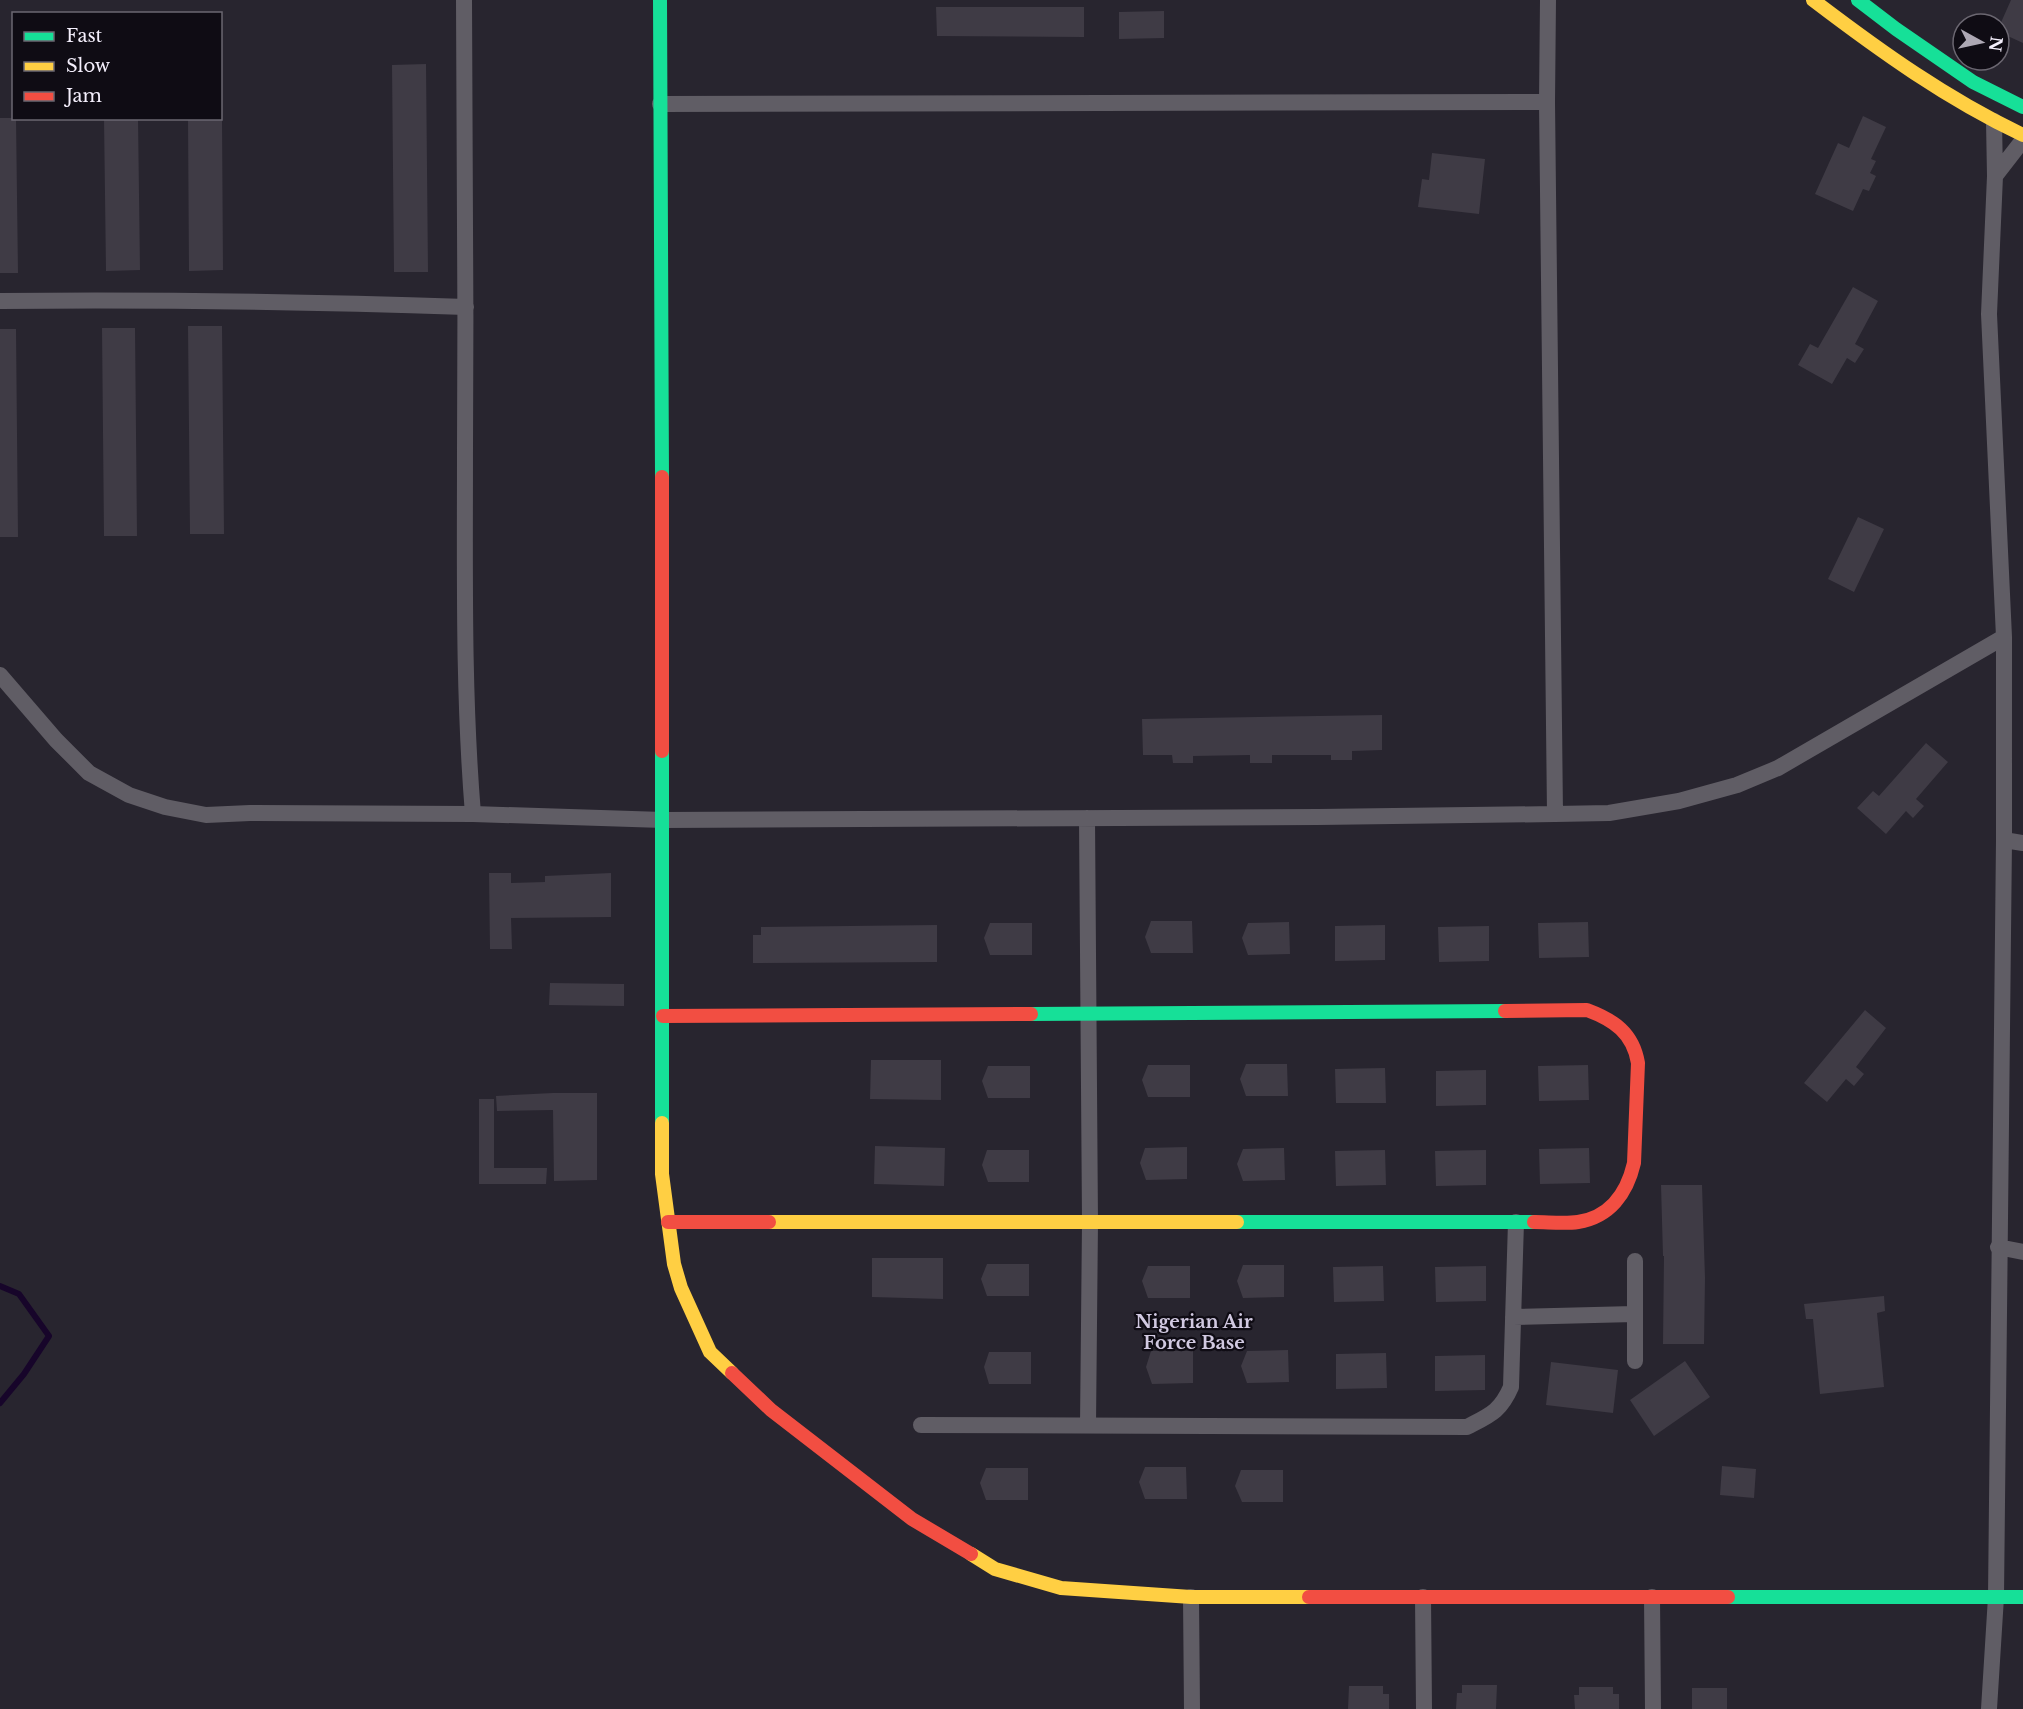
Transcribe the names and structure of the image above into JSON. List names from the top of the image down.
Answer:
{
  "districts": ["Nigerian Air Force Base"],
  "legend": ["Fast", "Slow", "Jam"],
  "north": "right"
}
